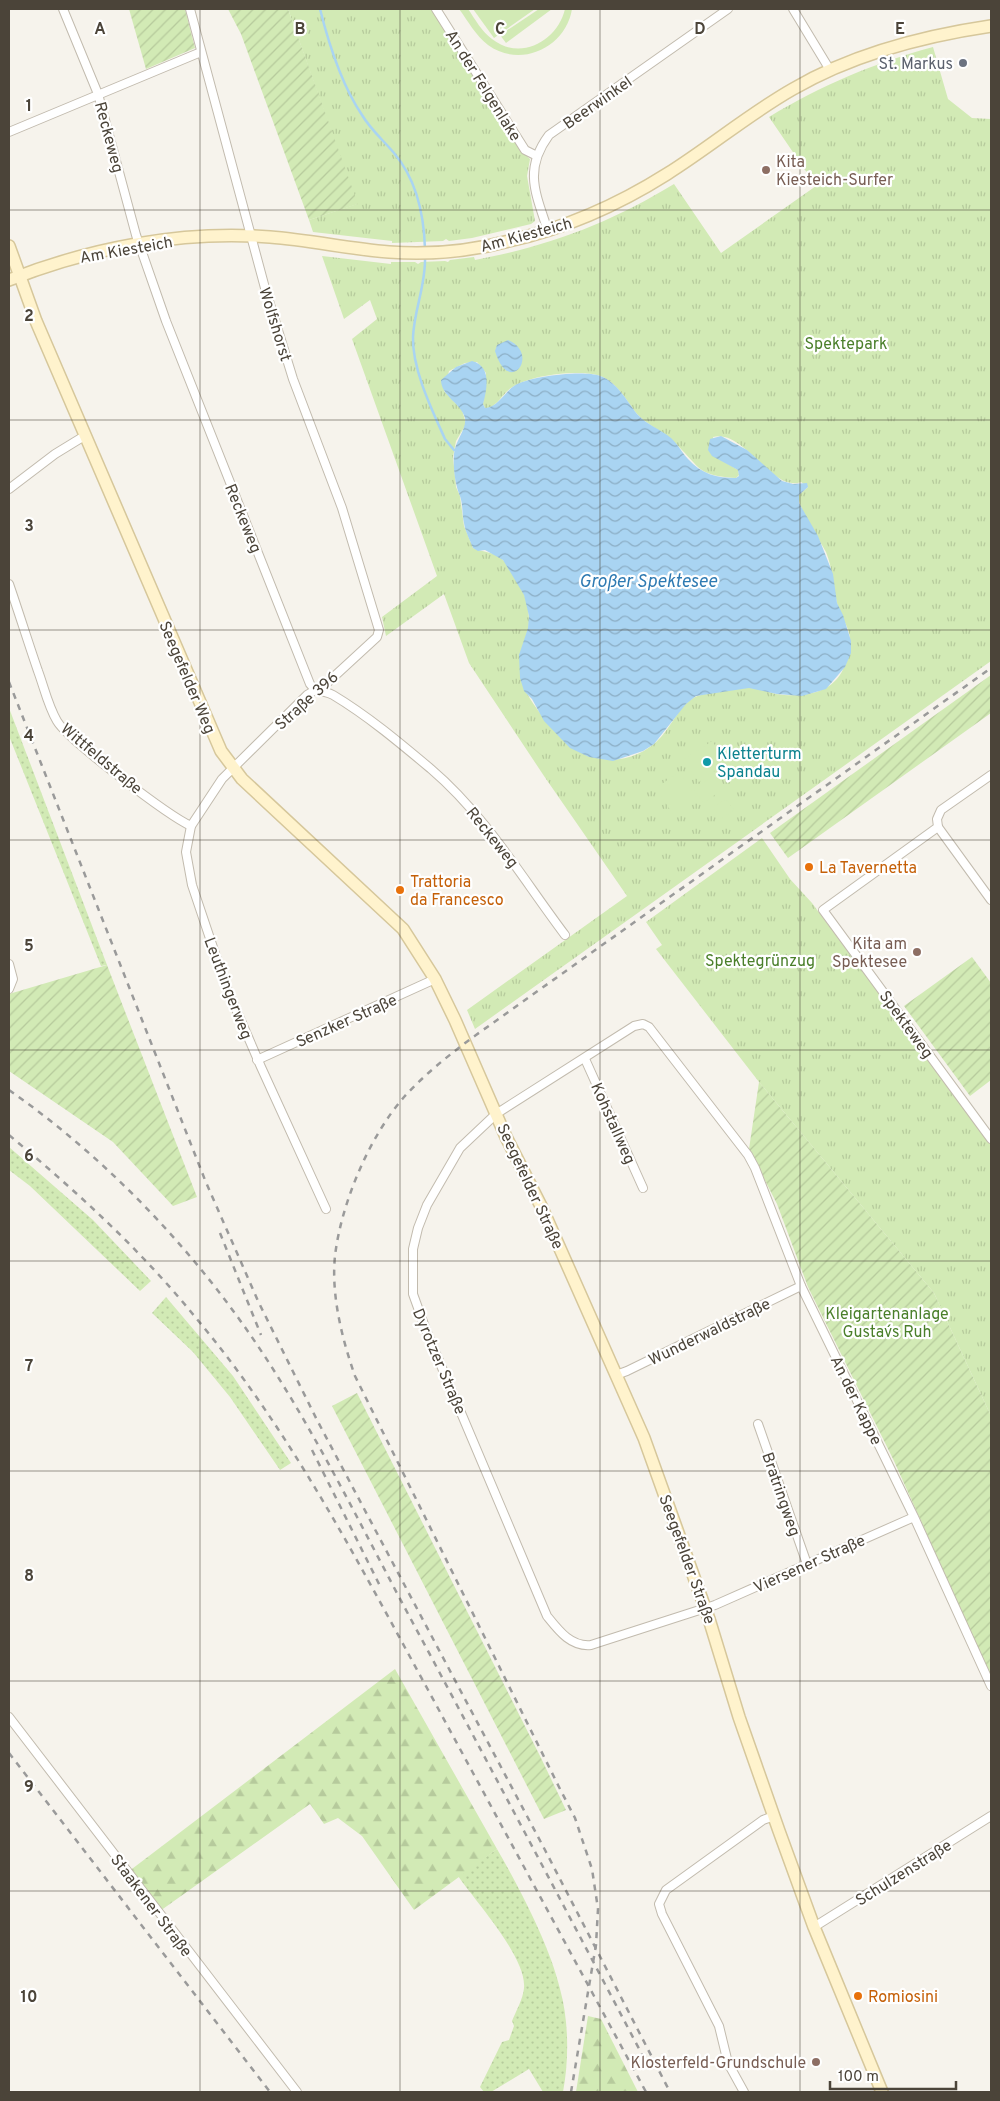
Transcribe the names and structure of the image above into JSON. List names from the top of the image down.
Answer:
{
  "streets": {
    "street": [
      "An der Felgenlake",
      "Beerwinkel",
      "Reckeweg",
      "Am Kiesteich",
      "Wolfshorst",
      "Seegefelder Weg",
      "Straße 396",
      "Wittfeldstraße",
      "Leuthingerweg",
      "Senzker Straße",
      "Spekteweg",
      "Kohstallweg",
      "Seegefelder Straße",
      "Wunderwaldstraße",
      "Dyrotzer Straße",
      "An der Kappe",
      "Bratringweg",
      "Viersener Straße",
      "Schulzenstraße",
      "Staakener Straße"
    ]
  },
  "crossings": [
    ["An der Felgenlake", "Beerwinkel"],
    ["Beerwinkel", "Am Kiesteich"],
    ["Reckeweg", "Am Kiesteich"],
    ["Reckeweg", "Straße 396"],
    ["Am Kiesteich", "Wolfshorst"],
    ["Am Kiesteich", "Seegefelder Weg"],
    ["Wolfshorst", "Straße 396"],
    ["Seegefelder Weg", "Straße 396"],
    ["Seegefelder Weg", "Leuthingerweg"],
    ["Seegefelder Weg", "Senzker Straße"],
    ["Seegefelder Weg", "Seegefelder Straße"],
    ["Straße 396", "Leuthingerweg"],
    ["Wittfeldstraße", "Leuthingerweg"],
    ["Leuthingerweg", "Senzker Straße"],
    ["Kohstallweg", "Dyrotzer Straße"],
    ["Seegefelder Straße", "Wunderwaldstraße"],
    ["Seegefelder Straße", "Dyrotzer Straße"],
    ["Seegefelder Straße", "Viersener Straße"],
    ["Seegefelder Straße", "Schulzenstraße"],
    ["Wunderwaldstraße", "An der Kappe"],
    ["Dyrotzer Straße", "An der Kappe"],
    ["Dyrotzer Straße", "Viersener Straße"],
    ["An der Kappe", "Viersener Straße"],
    ["Bratringweg", "Viersener Straße"]
  ],
  "water": ["Großer Spektesee"],
  "parks": ["Spektepark", "Spektegrünzug", "Kleigartenanlage Gustav´s Ruh"],
  "places": [
    "St. Markus",
    "Kita Kiesteich-Surfer",
    "Kletterturm Spandau",
    "La Tavernetta",
    "Trattoria da Francesco",
    "Kita am Spektesee",
    "Romiosini",
    "Klosterfeld-Grundschule"
  ],
  "scale_bar": "100 m",
  "grid": {
    "columns": [
      "A",
      "B",
      "C",
      "D",
      "E"
    ],
    "rows": [
      "1",
      "2",
      "3",
      "4",
      "5",
      "6",
      "7",
      "8",
      "9",
      "10"
    ]
  }
}
